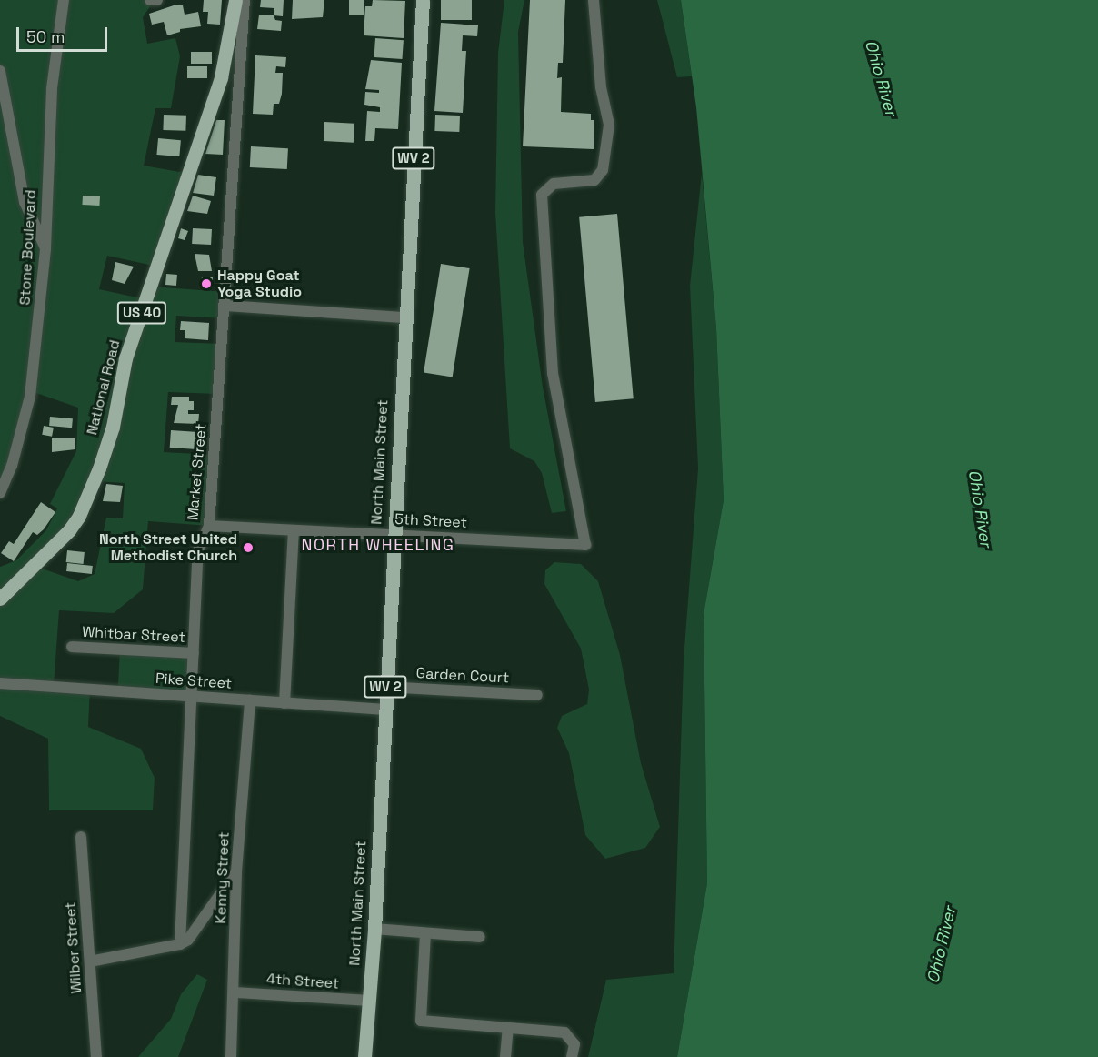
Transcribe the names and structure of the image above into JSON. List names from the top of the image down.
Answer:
{
  "streets": {
    "main road": [
      "WV 2",
      "US 40",
      "National Road",
      "North Main Street"
    ],
    "street": [
      "Stone Boulevard",
      "Market Street",
      "5th Street",
      "Whitbar Street",
      "Garden Court",
      "Pike Street",
      "Kenny Street",
      "Wilber Street",
      "4th Street"
    ]
  },
  "crossings": [
    ["North Main Street", "5th Street"],
    ["North Main Street", "Garden Court"],
    ["North Main Street", "Pike Street"],
    ["North Main Street", "4th Street"],
    ["Market Street", "5th Street"],
    ["Market Street", "Whitbar Street"],
    ["Market Street", "Pike Street"],
    ["Pike Street", "Kenny Street"],
    ["Kenny Street", "4th Street"]
  ],
  "districts": ["NORTH WHEELING"],
  "water": ["Ohio River"],
  "places": ["Happy Goat Yoga Studio", "North Street United Methodist Church"],
  "scale_bar": "50 m"
}
